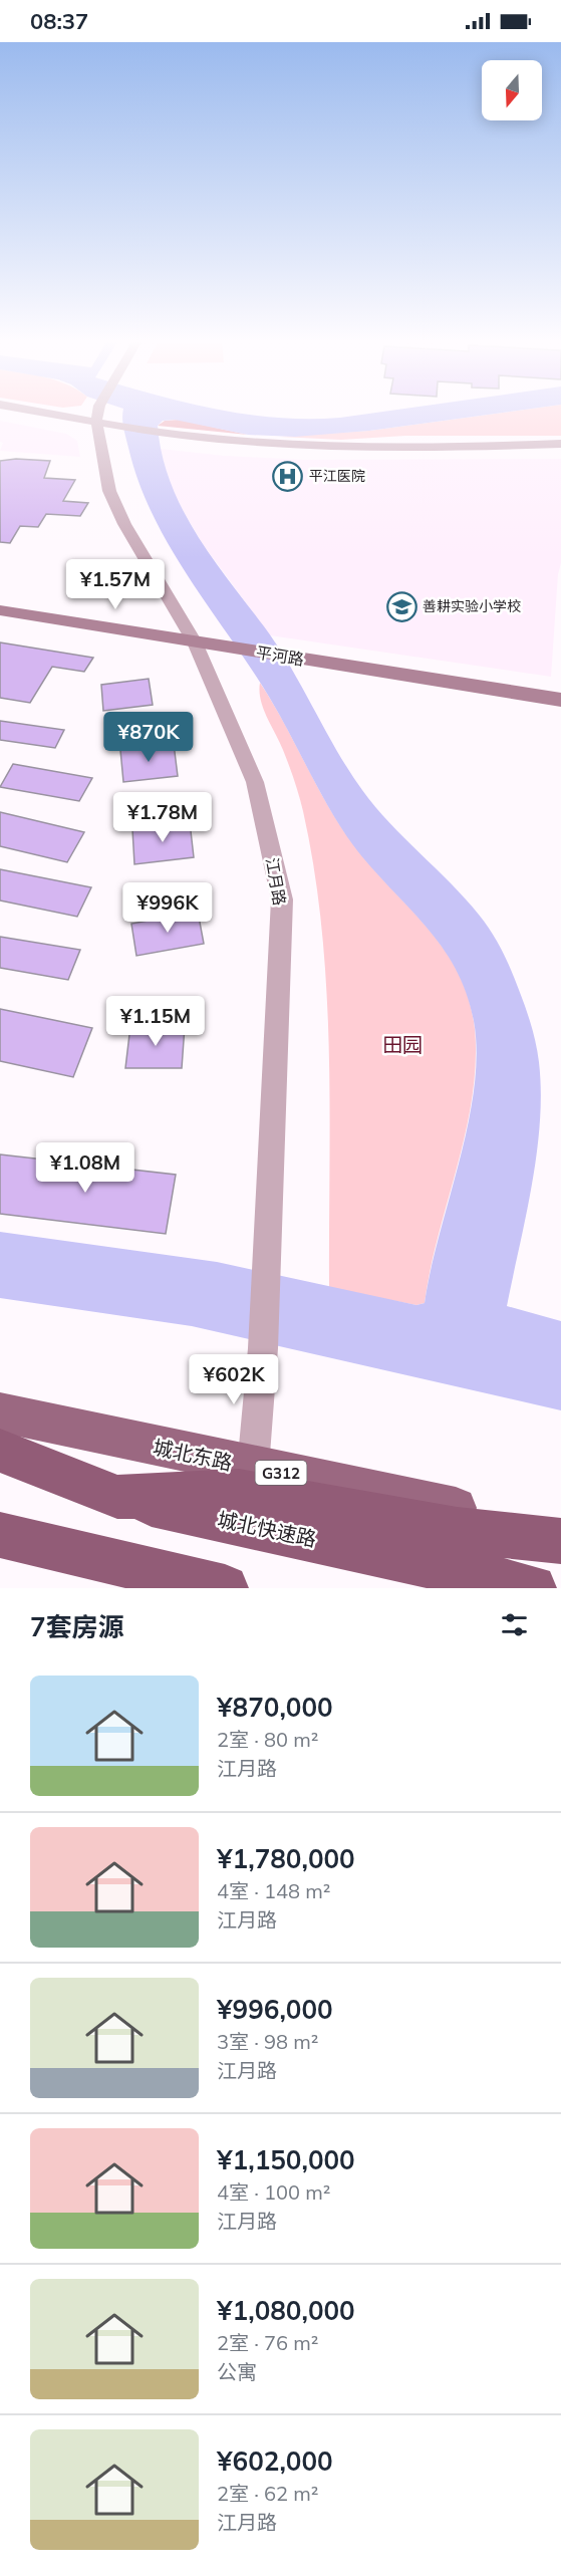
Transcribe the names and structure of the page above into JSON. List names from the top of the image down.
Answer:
{
  "streets": {
    "highway": ["城北快速路"],
    "main road": ["平河路", "城北东路", "G312"],
    "street": ["江月路"]
  },
  "crossings": [
    ["平河路", "江月路"],
    ["江月路", "城北东路"]
  ],
  "parks": ["田园"],
  "places": {
    "hospital": ["平江医院"],
    "school or university": ["善耕实验小学校"]
  },
  "north": "bottom",
  "page": {
    "status": "08:37",
    "price": [
      "¥1.57M",
      "¥870K",
      "¥1.78M",
      "¥996K",
      "¥1.15M",
      "¥1.08M",
      "¥602K"
    ],
    "heading": "7套房源",
    "list": [
      {
        "name": "¥870,000",
        "note": "2室 · 80 m² · 江月路"
      },
      {
        "name": "¥1,780,000",
        "note": "4室 · 148 m² · 江月路"
      },
      {
        "name": "¥996,000",
        "note": "3室 · 98 m² · 江月路"
      },
      {
        "name": "¥1,150,000",
        "note": "4室 · 100 m² · 江月路"
      },
      {
        "name": "¥1,080,000",
        "note": "2室 · 76 m² · 公寓"
      },
      {
        "name": "¥602,000",
        "note": "2室 · 62 m² · 江月路"
      }
    ]
  }
}
